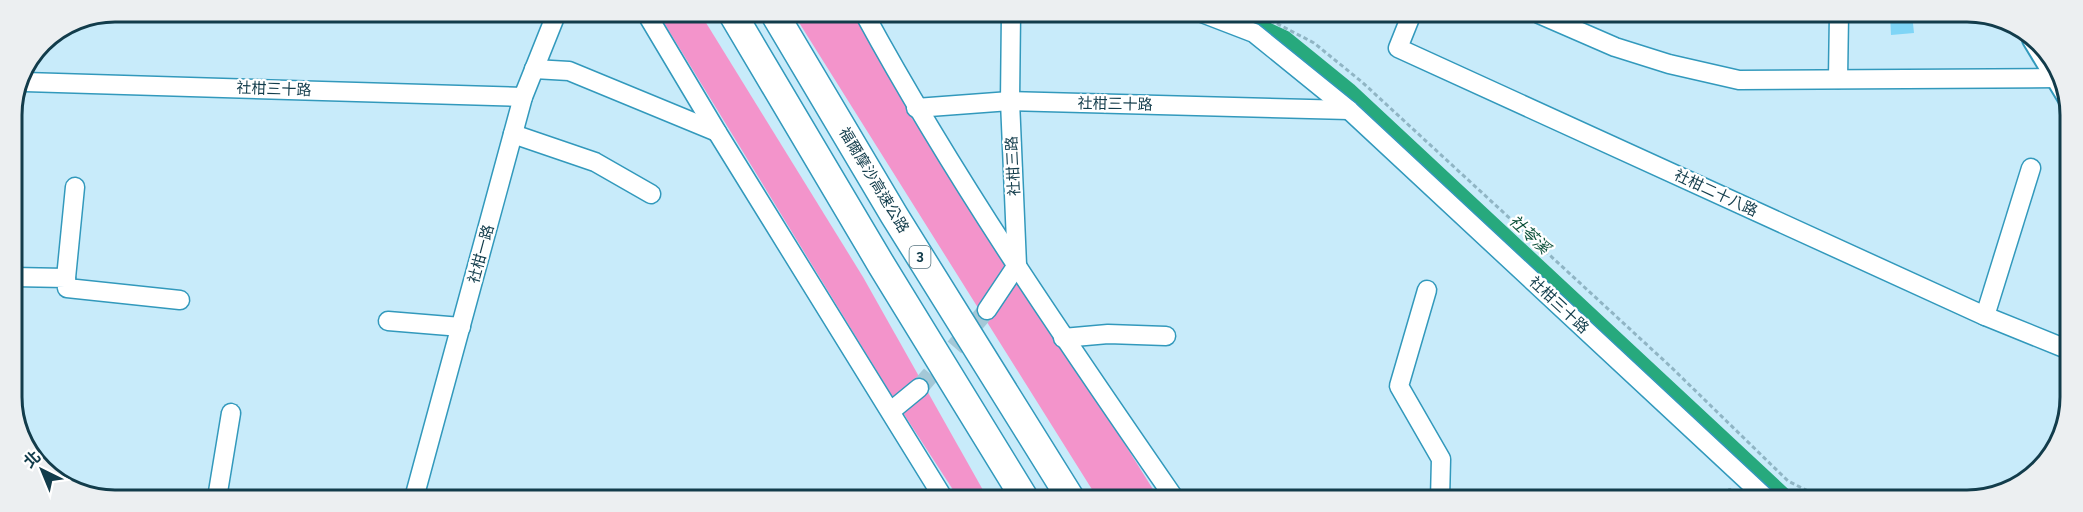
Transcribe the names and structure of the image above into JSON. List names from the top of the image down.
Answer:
{
  "streets": {
    "highway": ["福爾摩沙高速公路", "3"],
    "street": [
      "社柑三十路",
      "社柑三路",
      "社柑二十八路",
      "社柑一路"
    ]
  },
  "crossings": [
    ["社柑三十路", "社柑三路"],
    ["社柑三十路", "社柑一路"]
  ],
  "water": ["社苓溪"],
  "north": "top left"
}
